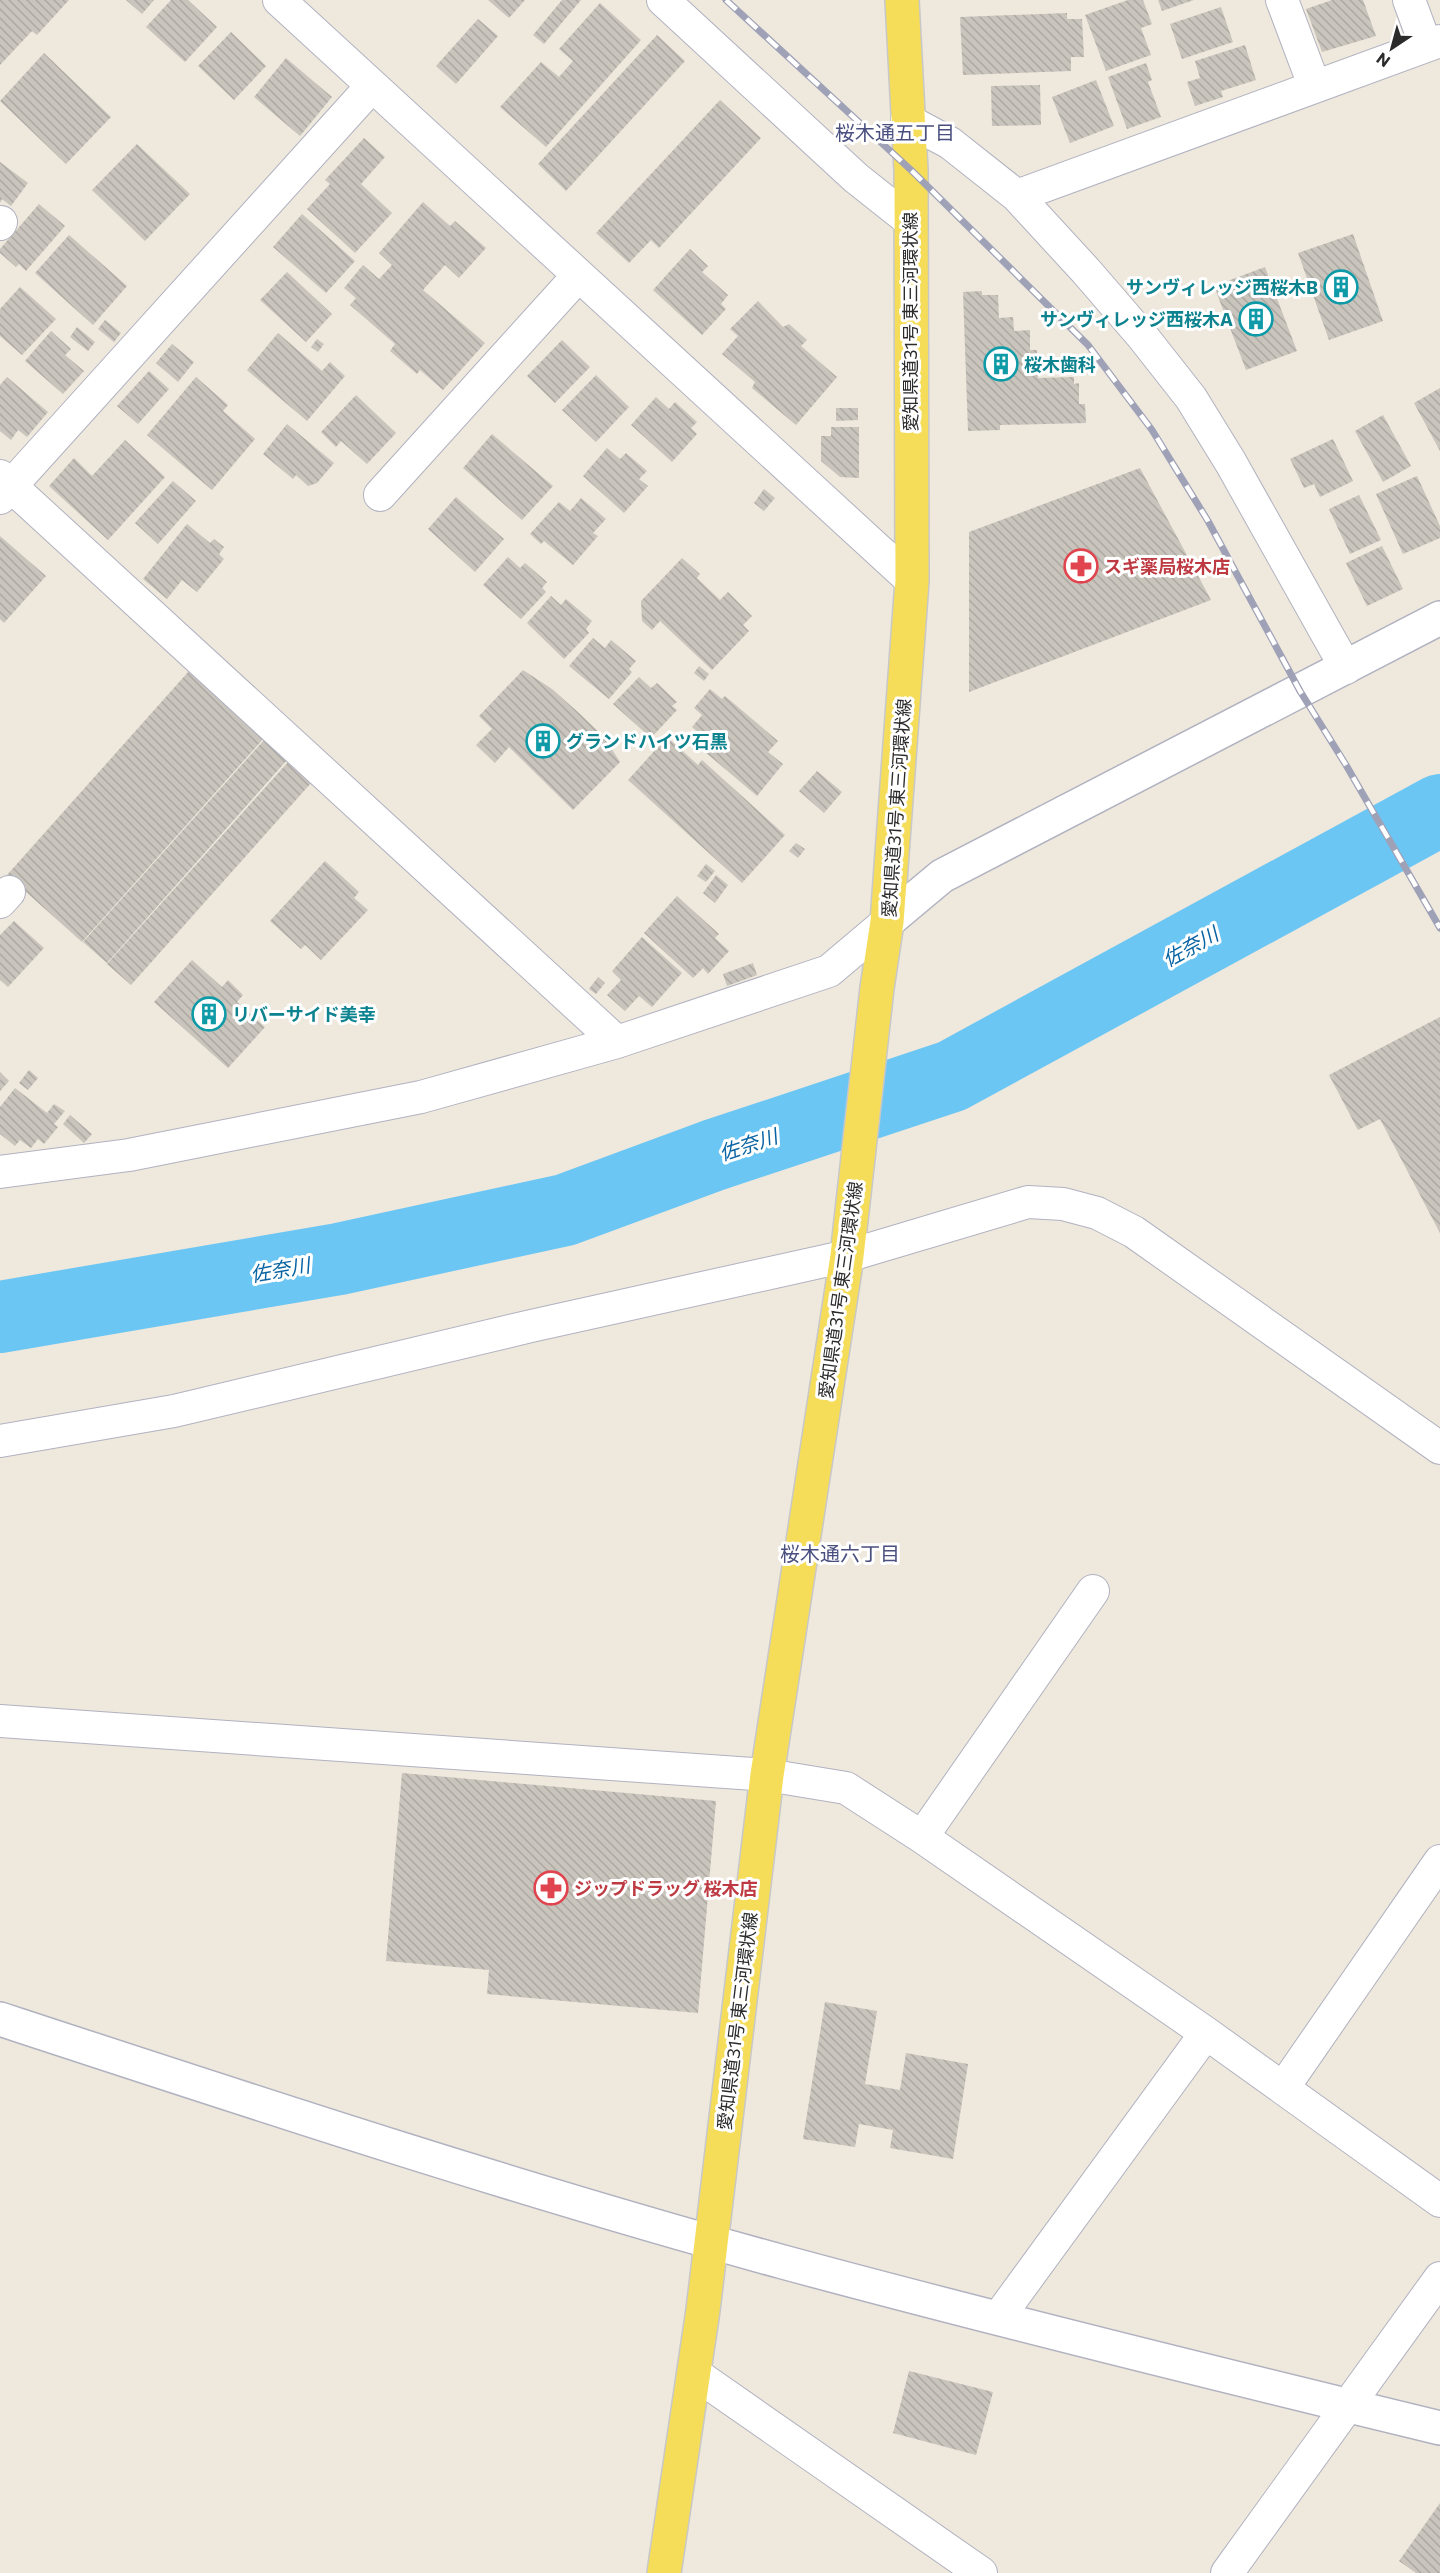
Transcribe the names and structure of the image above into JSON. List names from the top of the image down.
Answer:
{
  "streets": {
    "main road": ["愛知県道31号 東三河環状線"]
  },
  "districts": ["桜木通五丁目", "桜木通六丁目"],
  "water": ["佐奈川"],
  "places": {
    "building": [
      "サンヴィレッジ西桜木B",
      "サンヴィレッジ西桜木A",
      "桜木歯科",
      "グランドハイツ石黒",
      "リバーサイド美幸"
    ],
    "pharmacy": ["スギ薬局桜木店", "ジップドラッグ 桜木店"]
  },
  "north": "bottom left"
}
